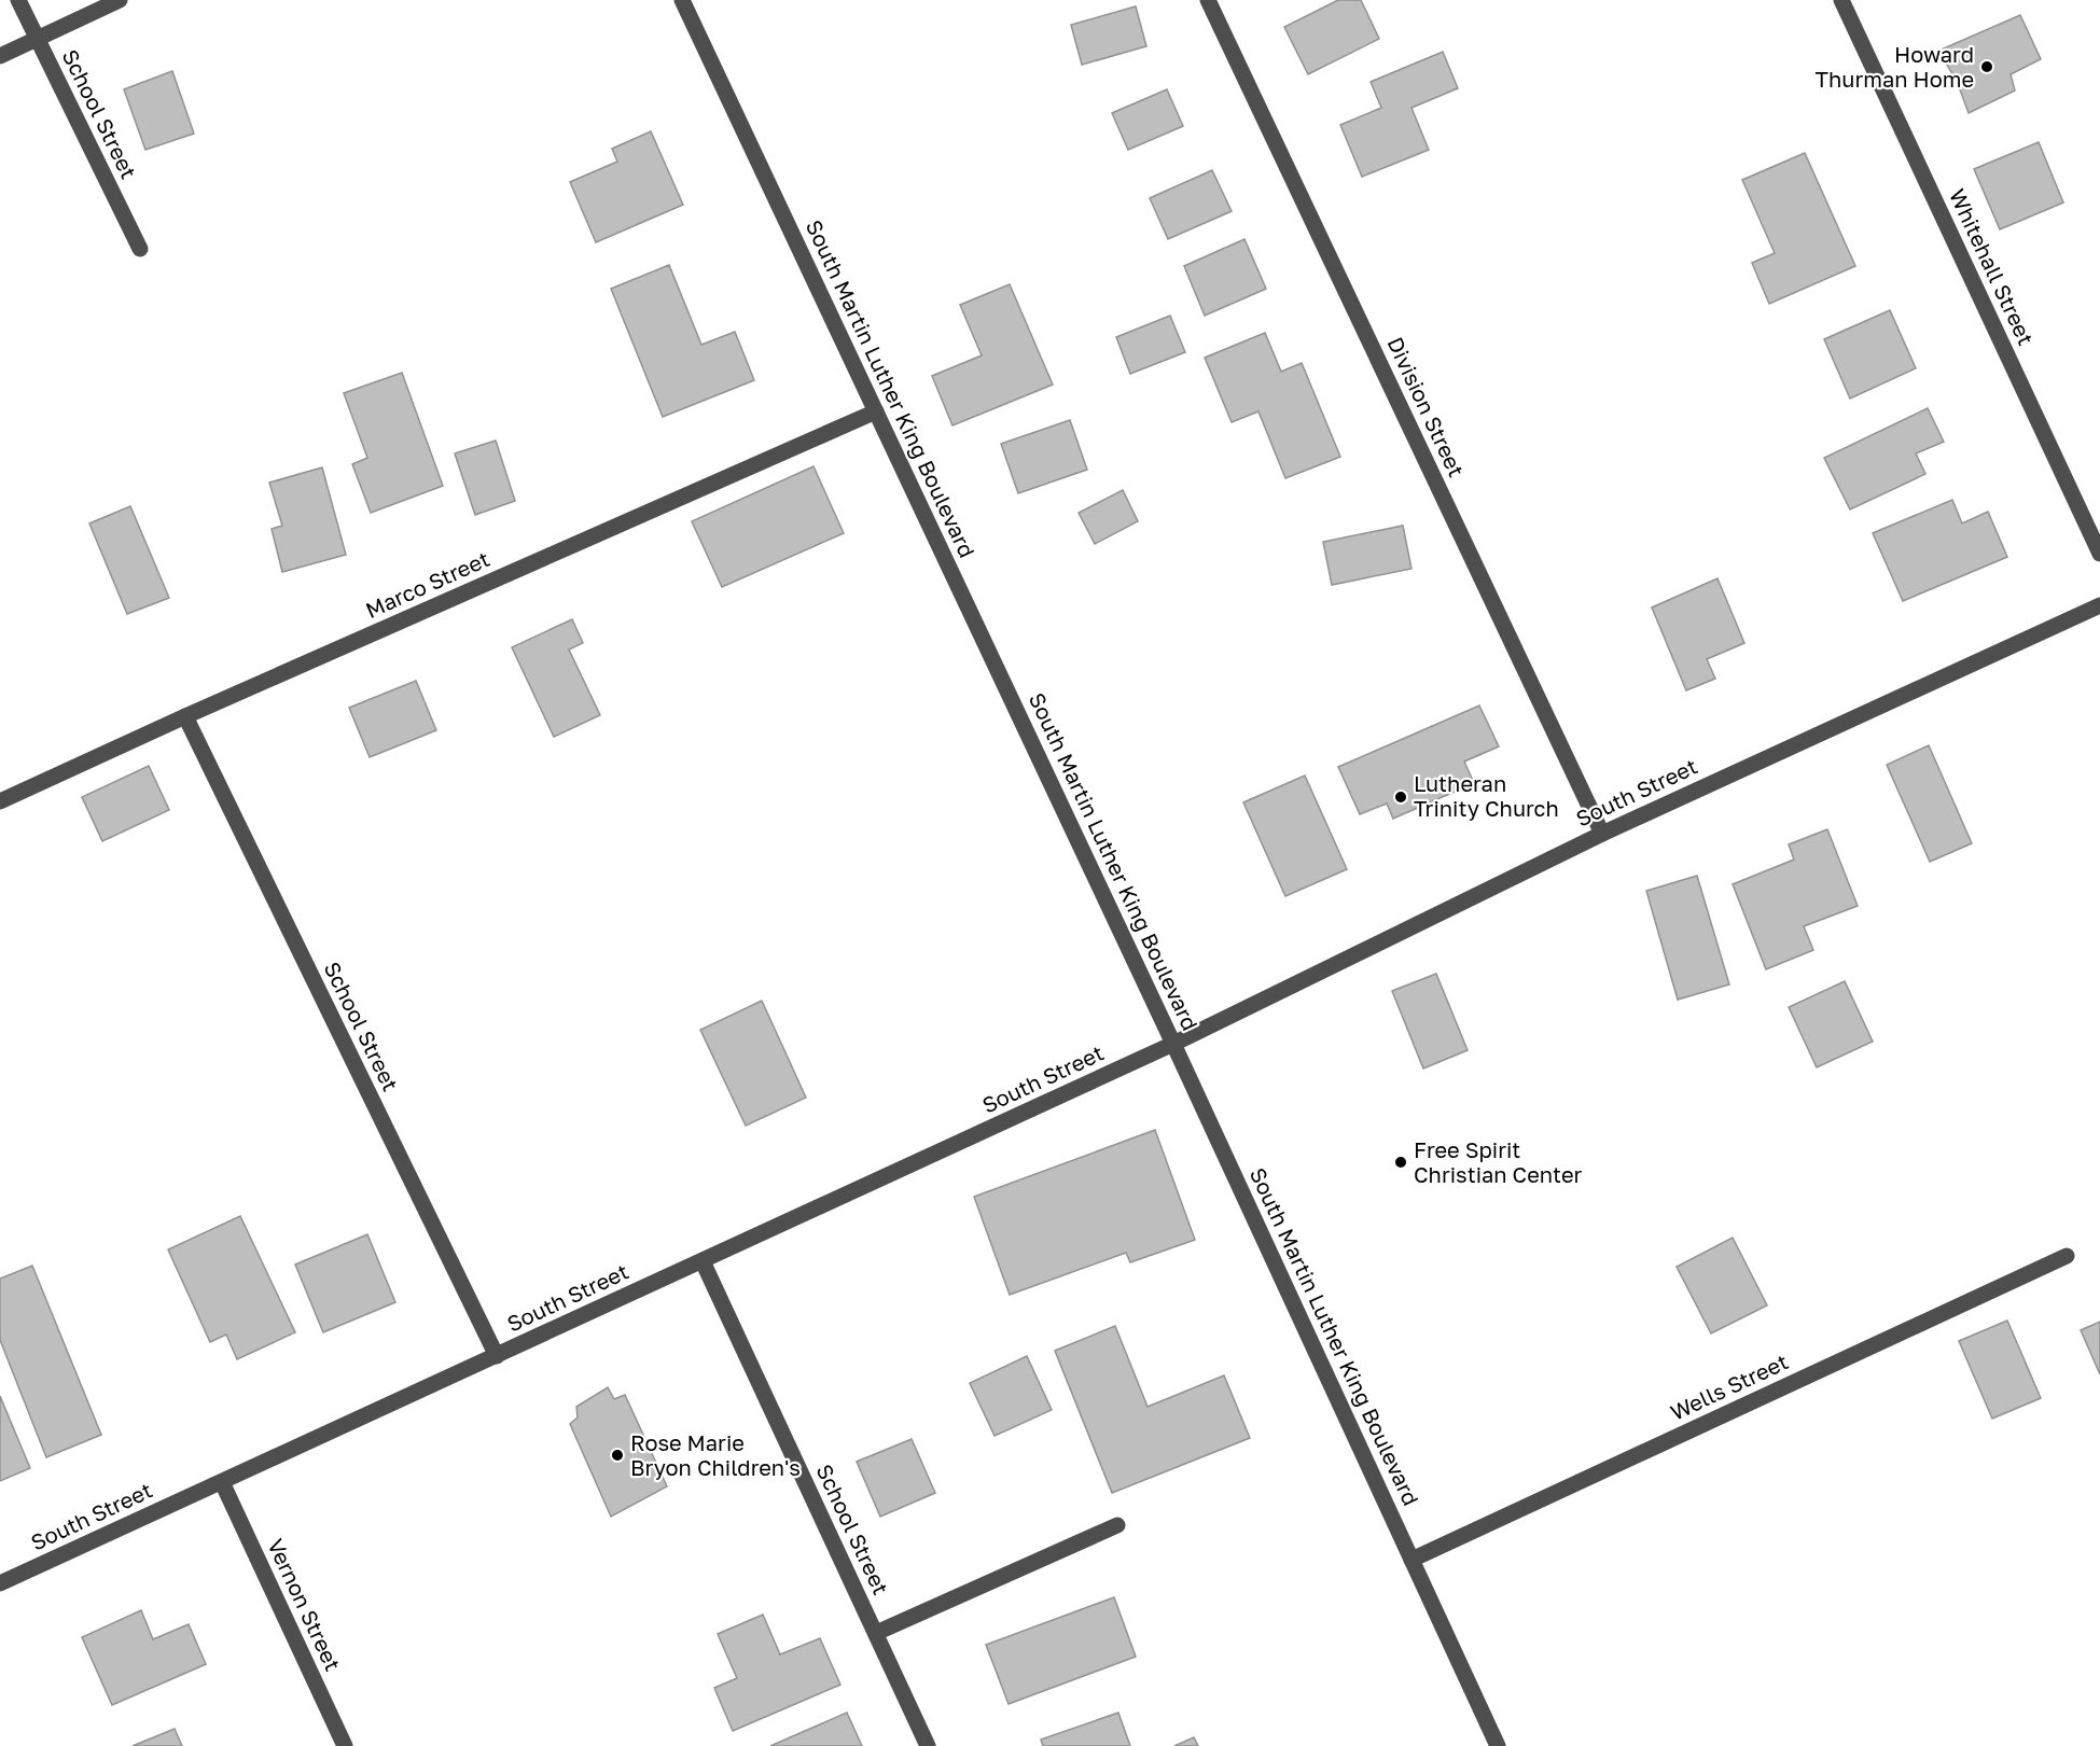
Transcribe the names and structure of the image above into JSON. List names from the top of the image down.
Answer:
{
  "streets": {
    "street": [
      "School Street",
      "Whitehall Street",
      "South Martin Luther King Boulevard",
      "Division Street",
      "Marco Street",
      "South Street",
      "Wells Street",
      "Vernon Street"
    ]
  },
  "crossings": [
    ["School Street", "Marco Street"],
    ["School Street", "South Street"],
    ["South Martin Luther King Boulevard", "Marco Street"],
    ["South Martin Luther King Boulevard", "South Street"],
    ["South Martin Luther King Boulevard", "Wells Street"],
    ["Division Street", "South Street"],
    ["South Street", "Vernon Street"]
  ],
  "places": [
    "Howard Thurman Home",
    "Lutheran Trinity Church",
    "Free Spirit Christian Center",
    "Rose Marie Bryon Children's"
  ]
}
